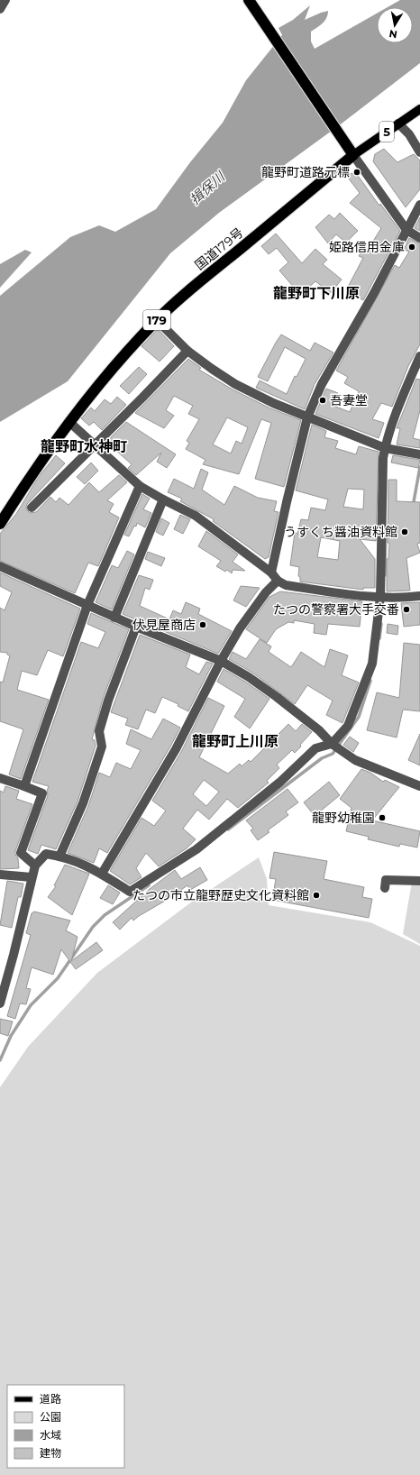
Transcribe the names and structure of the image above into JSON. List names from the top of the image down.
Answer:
{
  "streets": {
    "highway": ["国道179号", "179"],
    "main road": ["5"]
  },
  "crossings": [
    ["5", "国道179号"]
  ],
  "districts": ["龍野町下川原", "龍野町水神町", "龍野町上川原"],
  "water": ["揖保川"],
  "places": [
    "龍野町道路元標",
    "姫路信用金庫",
    "吾妻堂",
    "うすくち醤油資料館",
    "たつの警察署大手交番",
    "伏見屋商店",
    "龍野幼稚園",
    "たつの市立龍野歴史文化資料館"
  ],
  "legend": [
    "道路",
    "公園",
    "水域",
    "建物"
  ],
  "north": "bottom"
}
